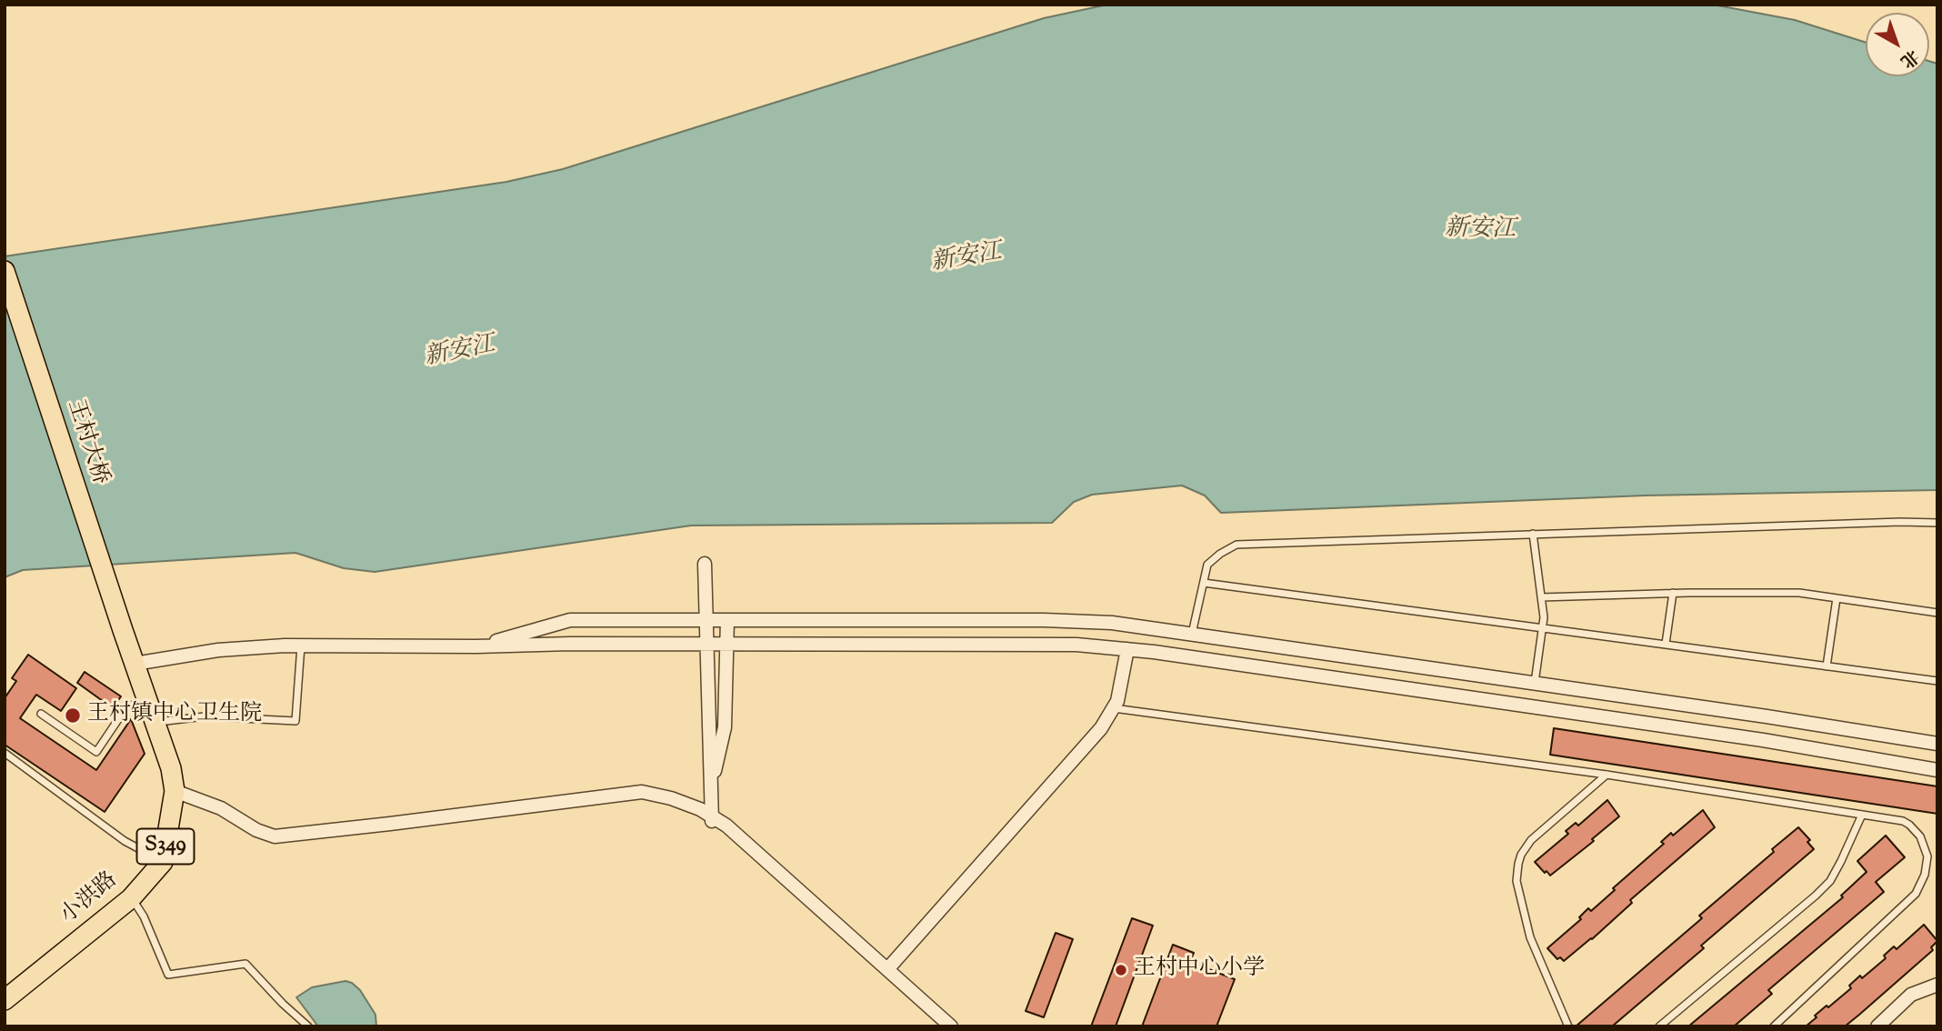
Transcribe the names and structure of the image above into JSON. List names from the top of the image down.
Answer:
{
  "streets": {
    "main road": ["王村大桥", "S349", "小洪路"]
  },
  "crossings": [
    ["王村大桥", "S349"],
    ["S349", "小洪路"]
  ],
  "water": ["新安江"],
  "places": ["王村镇中心卫生院", "王村中心小学"],
  "north": "bottom right"
}
